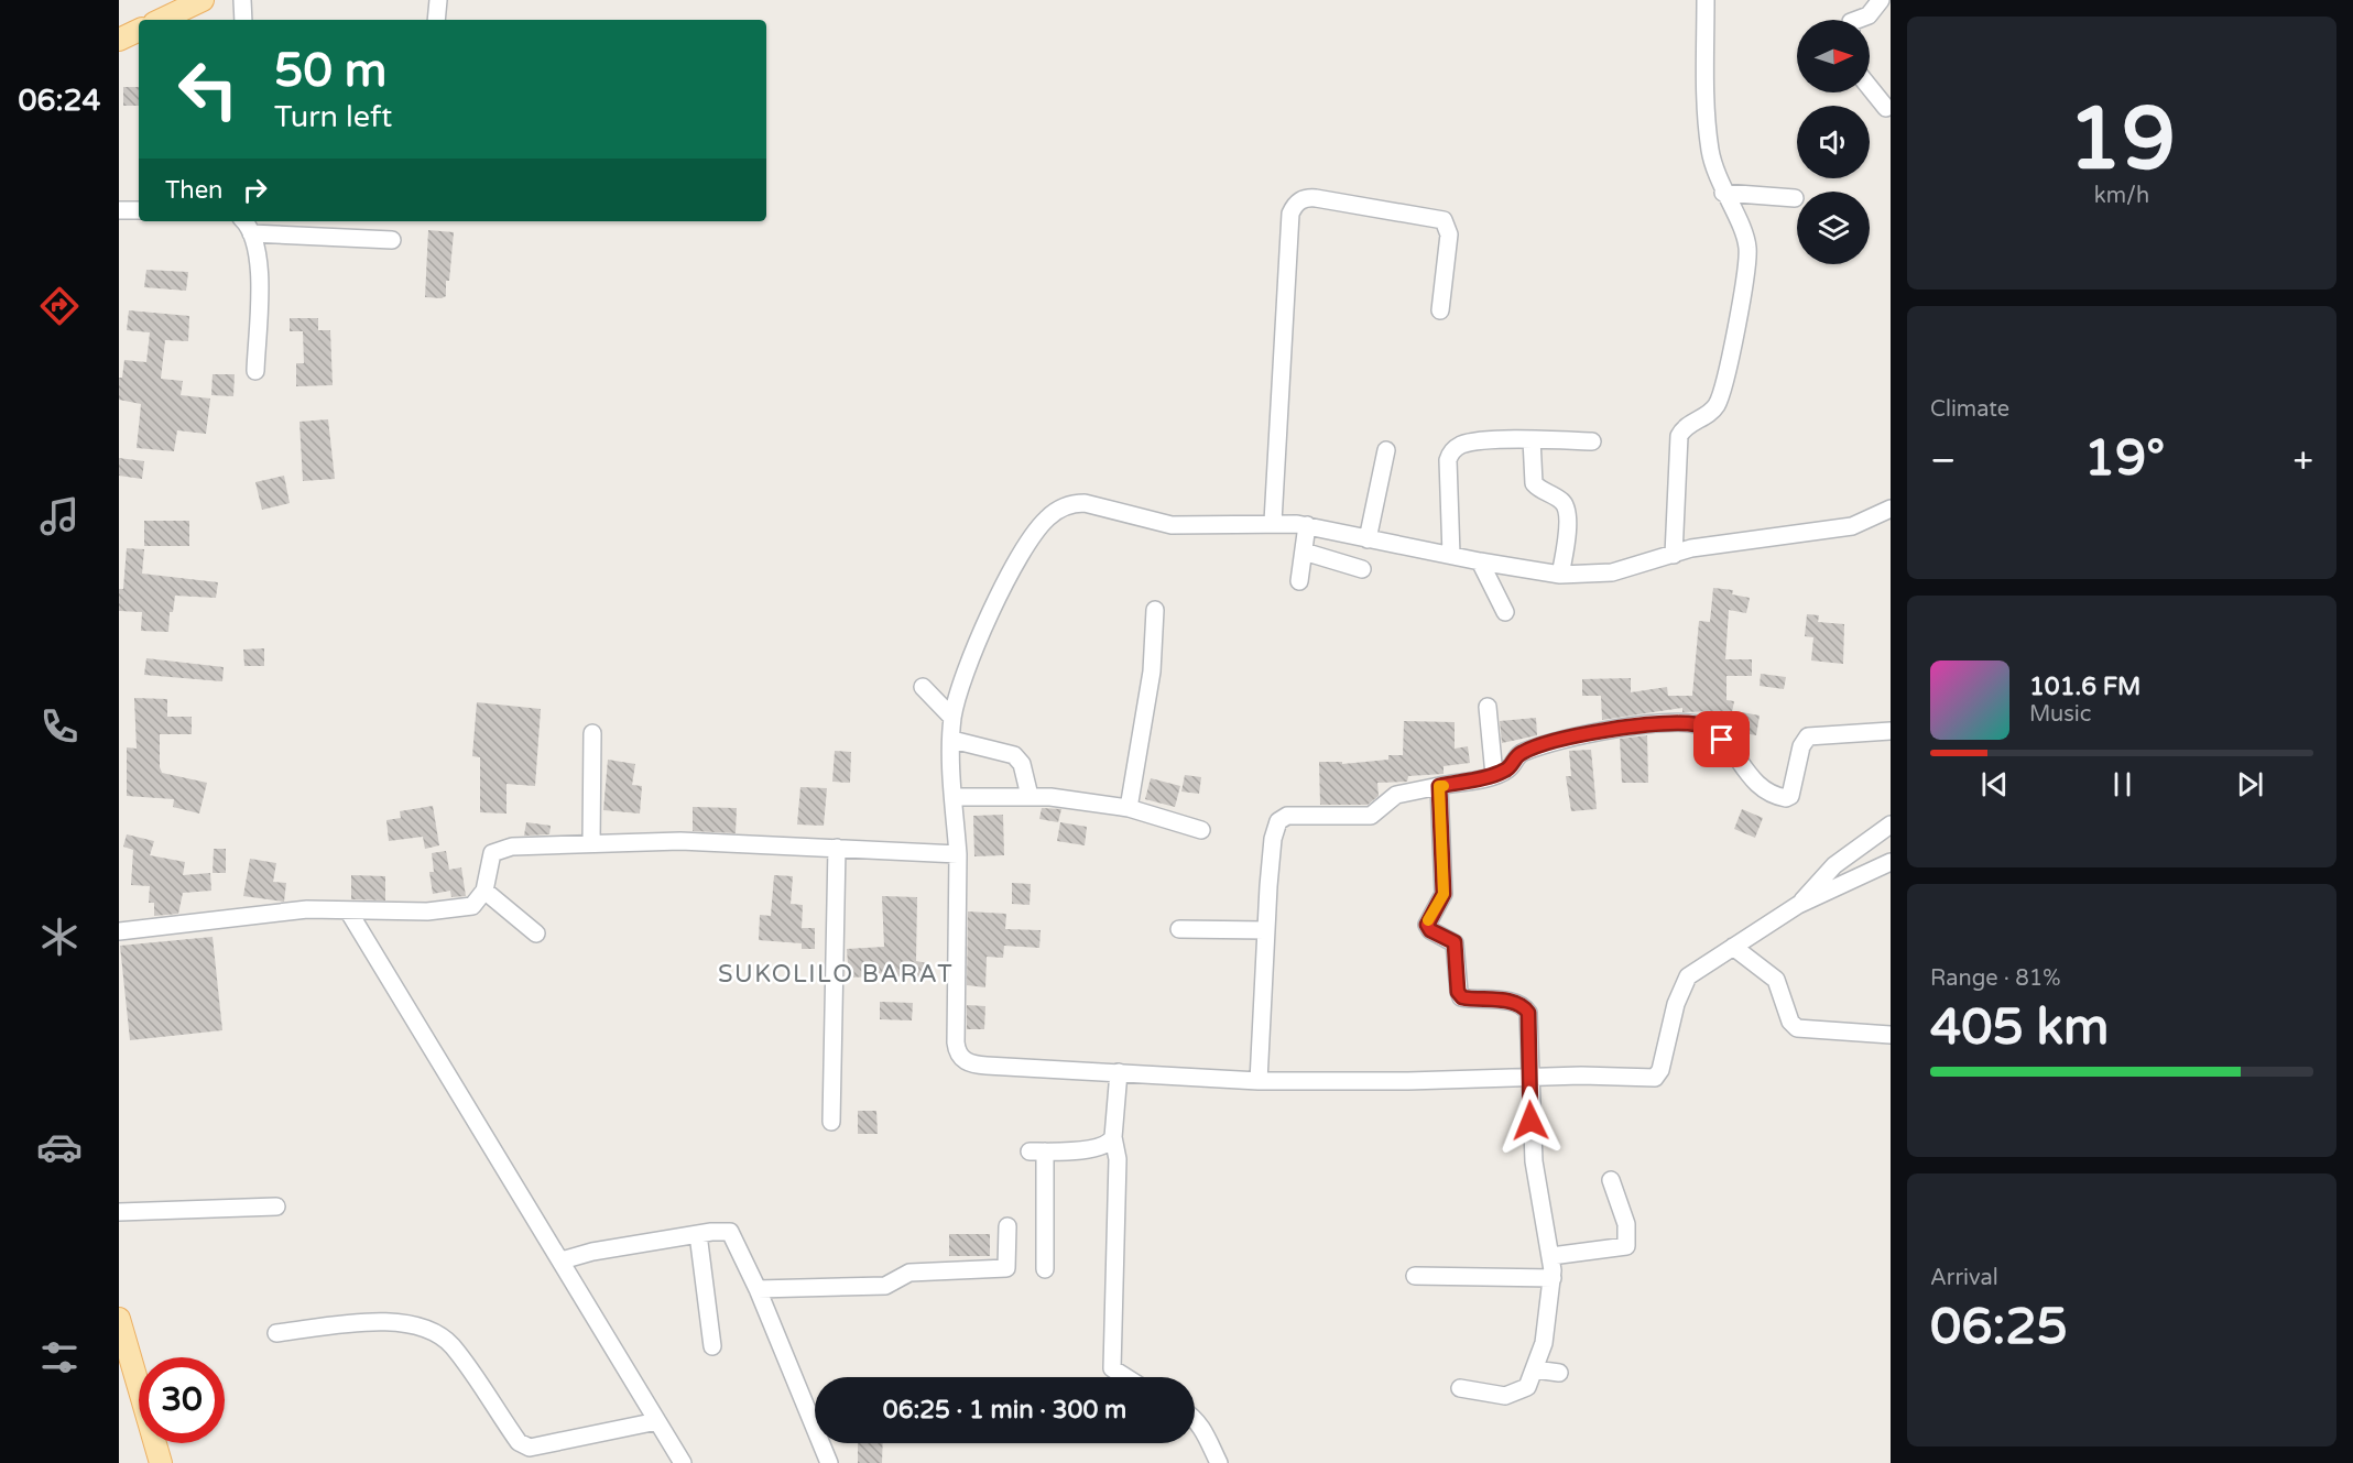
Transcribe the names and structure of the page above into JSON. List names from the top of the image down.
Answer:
{
  "districts": ["SUKOLILO BARAT"],
  "north": "right",
  "page": {
    "tabs": "06:24",
    "tile": [
      ["19", "km/h"],
      "Climate",
      ["Range · 81%", "405 km"],
      ["Arrival", "06:25"]
    ],
    "turn": ["50 m", "Turn left"],
    "then": "Then",
    "heat": ["−", "19°", "+"],
    "song": ["101.6 FM", "Music"],
    "limit": "30",
    "trip": "06:25 · 1 min · 300 m"
  }
}
